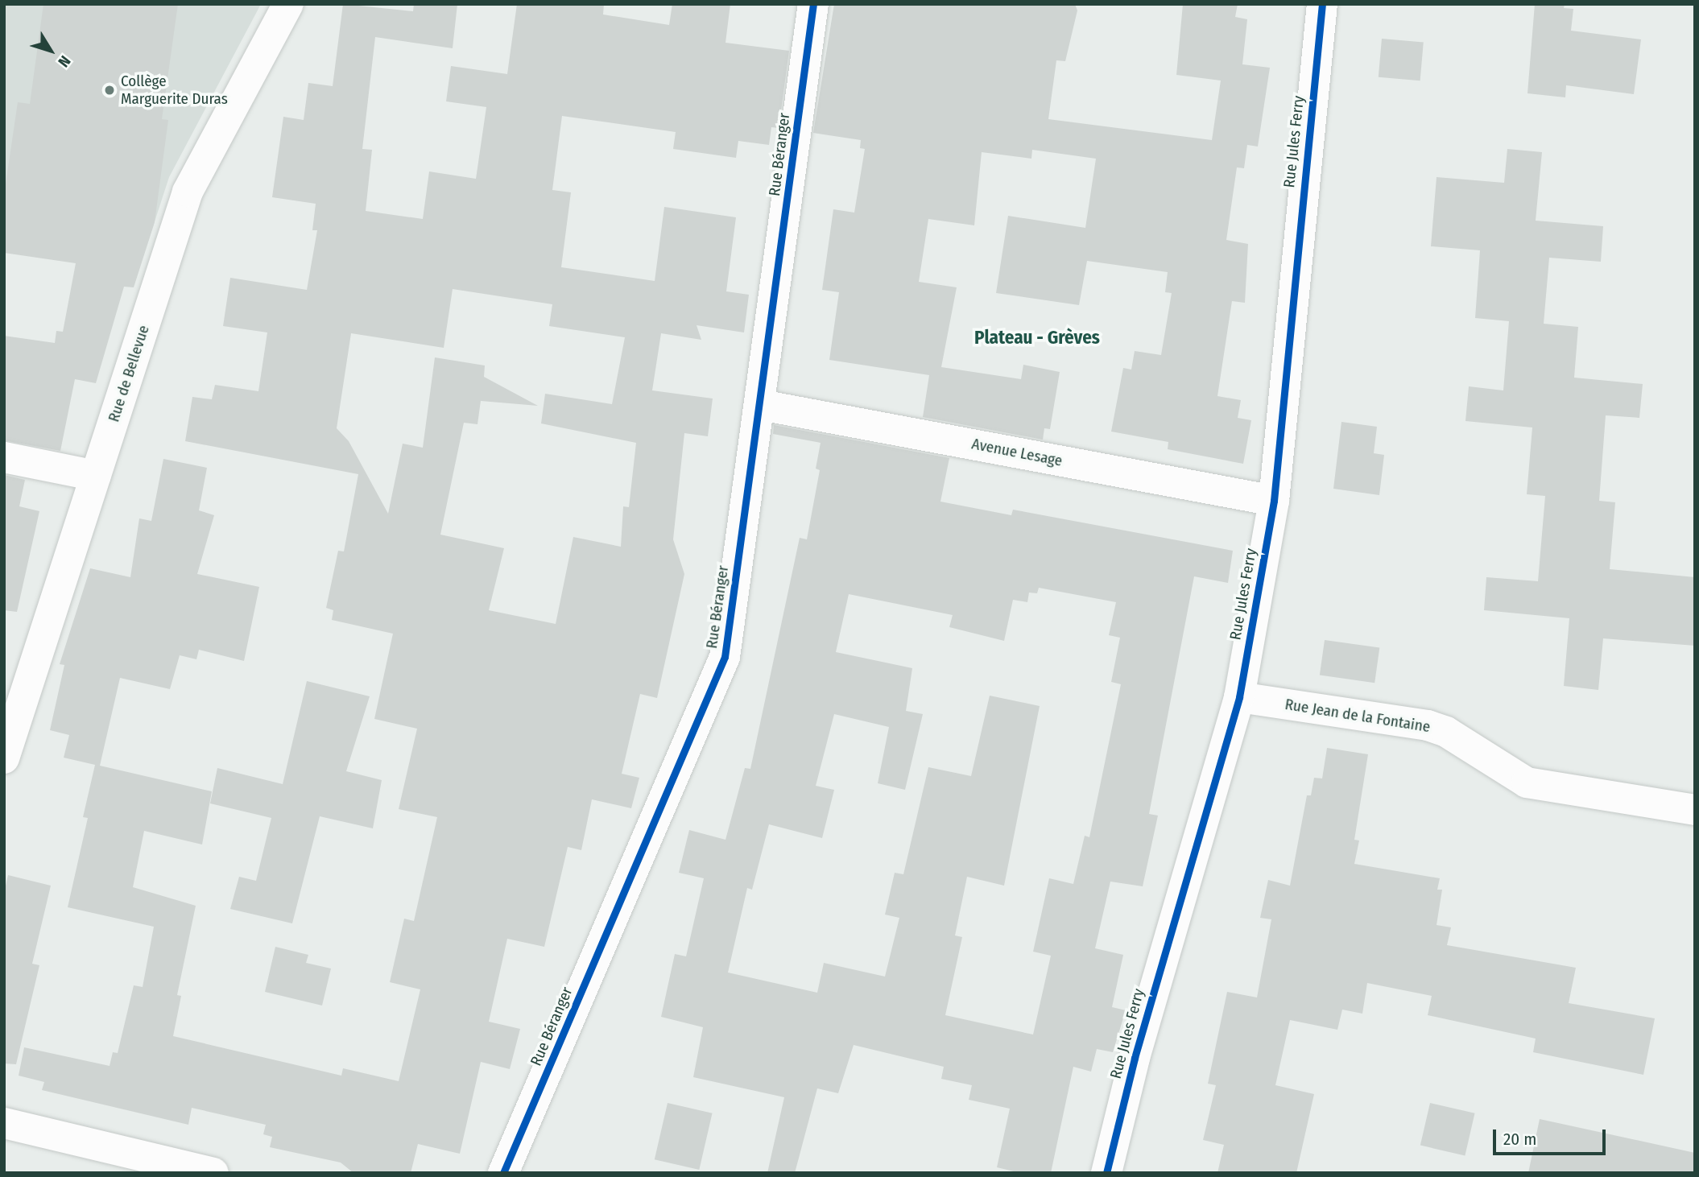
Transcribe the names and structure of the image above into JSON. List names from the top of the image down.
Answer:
{
  "streets": {
    "street": [
      "Rue Jules Ferry",
      "Rue Béranger",
      "Rue de Bellevue",
      "Avenue Lesage",
      "Rue Jean de la Fontaine"
    ]
  },
  "crossings": [
    ["Rue Jules Ferry", "Avenue Lesage"],
    ["Rue Jules Ferry", "Rue Jean de la Fontaine"],
    ["Rue Béranger", "Avenue Lesage"]
  ],
  "districts": ["Plateau - Grèves"],
  "places": ["Collège Marguerite Duras"],
  "scale_bar": "20 m",
  "north": "bottom right"
}
